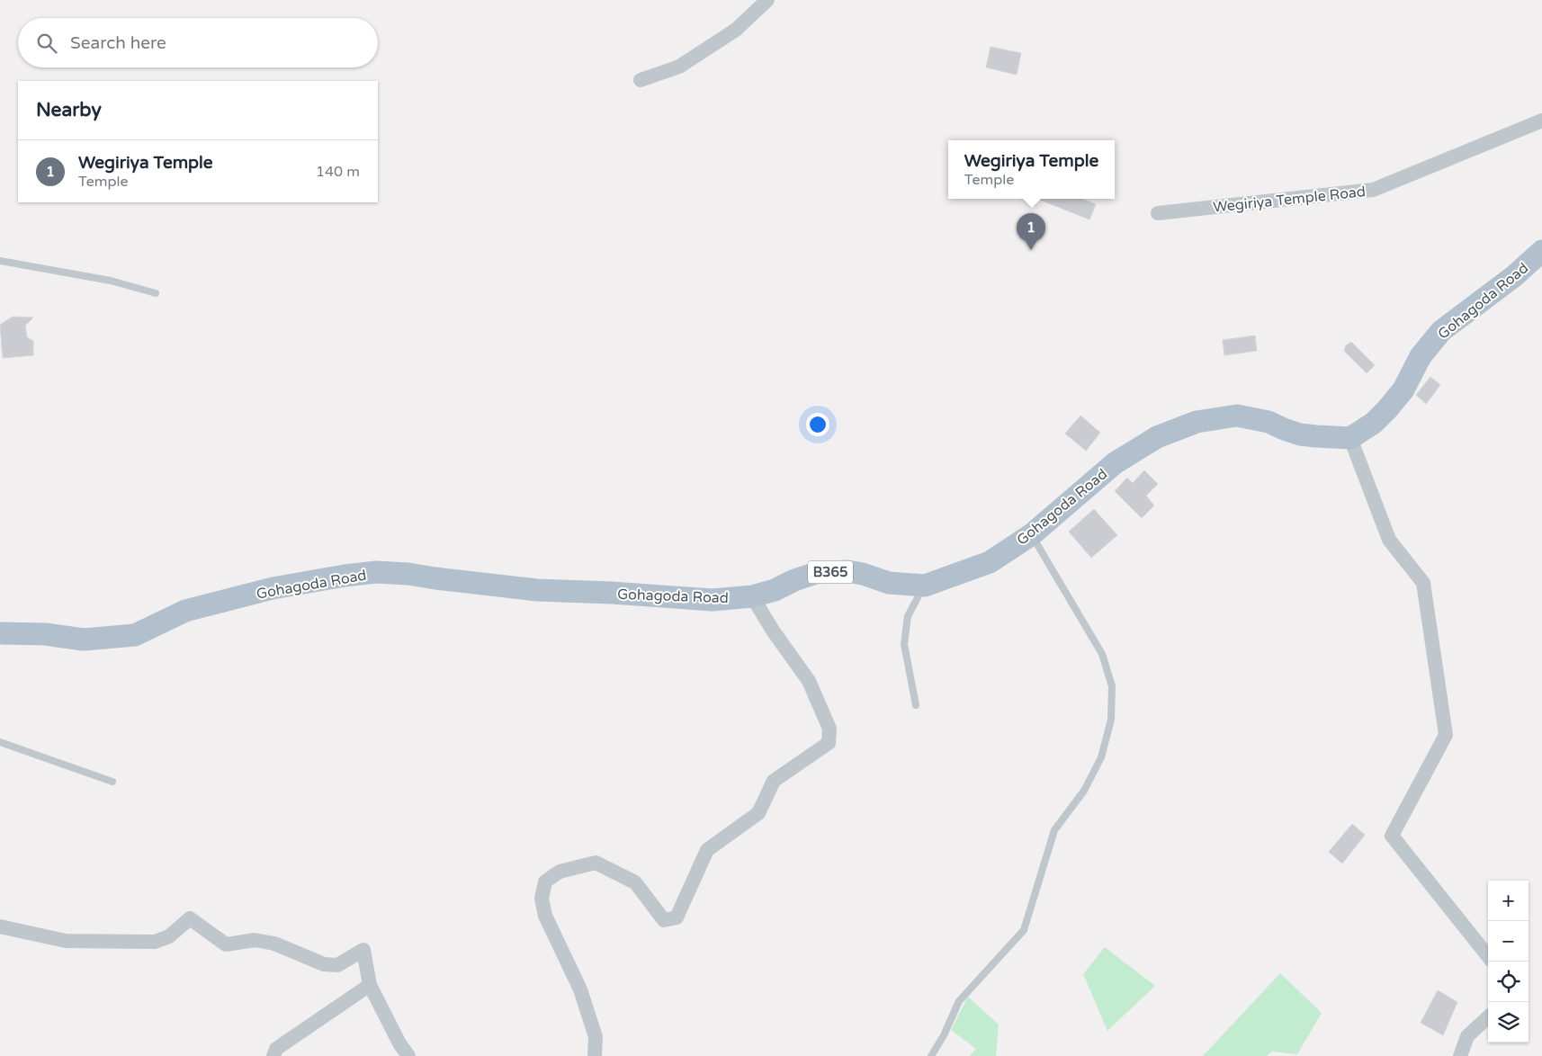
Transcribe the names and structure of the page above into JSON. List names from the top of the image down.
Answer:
{
  "streets": {
    "main road": ["Gohagoda Road", "B365"],
    "street": ["Wegiriya Temple Road"]
  },
  "page": {
    "search": "Search here",
    "heading": "Nearby",
    "list": [
      {
        "mark": "1",
        "name": "Wegiriya Temple",
        "note": "Temple",
        "value": "140 m"
      }
    ],
    "popup": ["Wegiriya Temple", "Temple"],
    "pins": "1",
    "map_buttons": ["+", "−"]
  }
}
